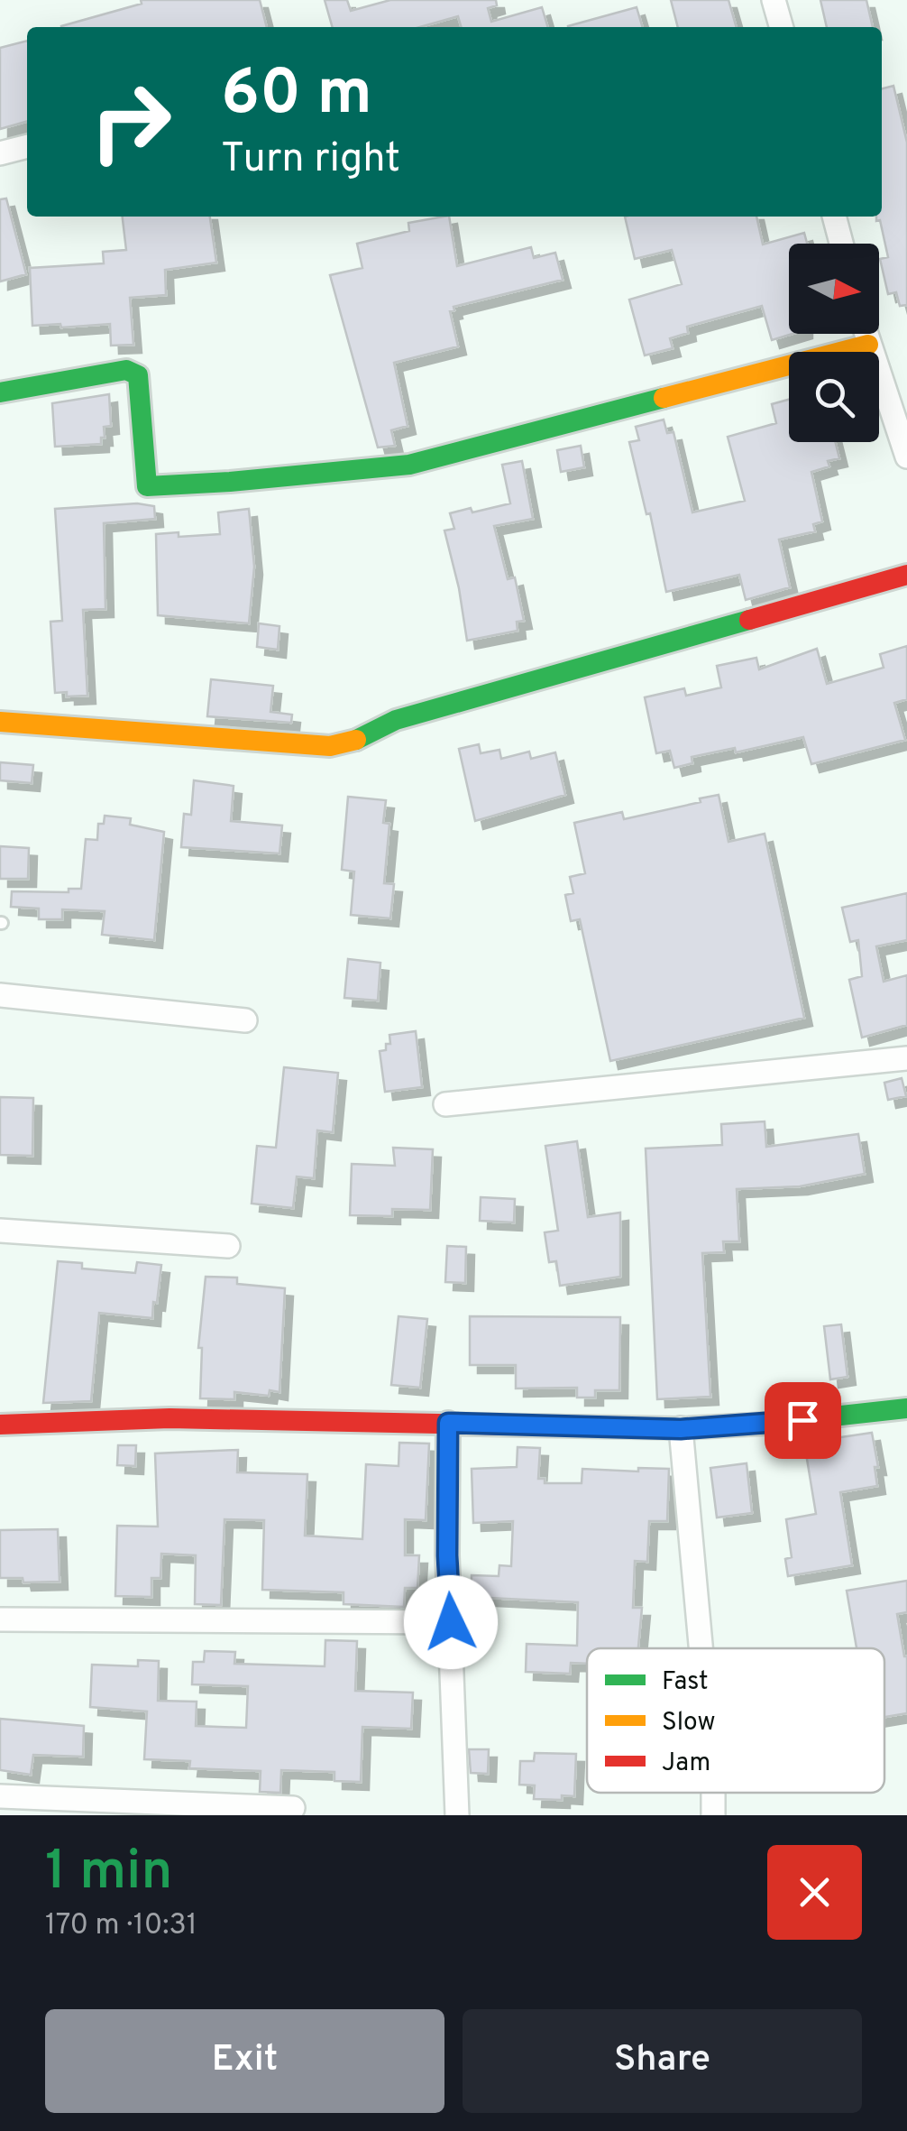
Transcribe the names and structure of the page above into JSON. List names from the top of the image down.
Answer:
{
  "legend": ["Fast", "Slow", "Jam"],
  "north": "right",
  "page": {
    "turn": ["60 m", "Turn right"],
    "heading": ["1 min", "170 m · 10:31"],
    "buttons": ["Exit", "Share"]
  }
}
